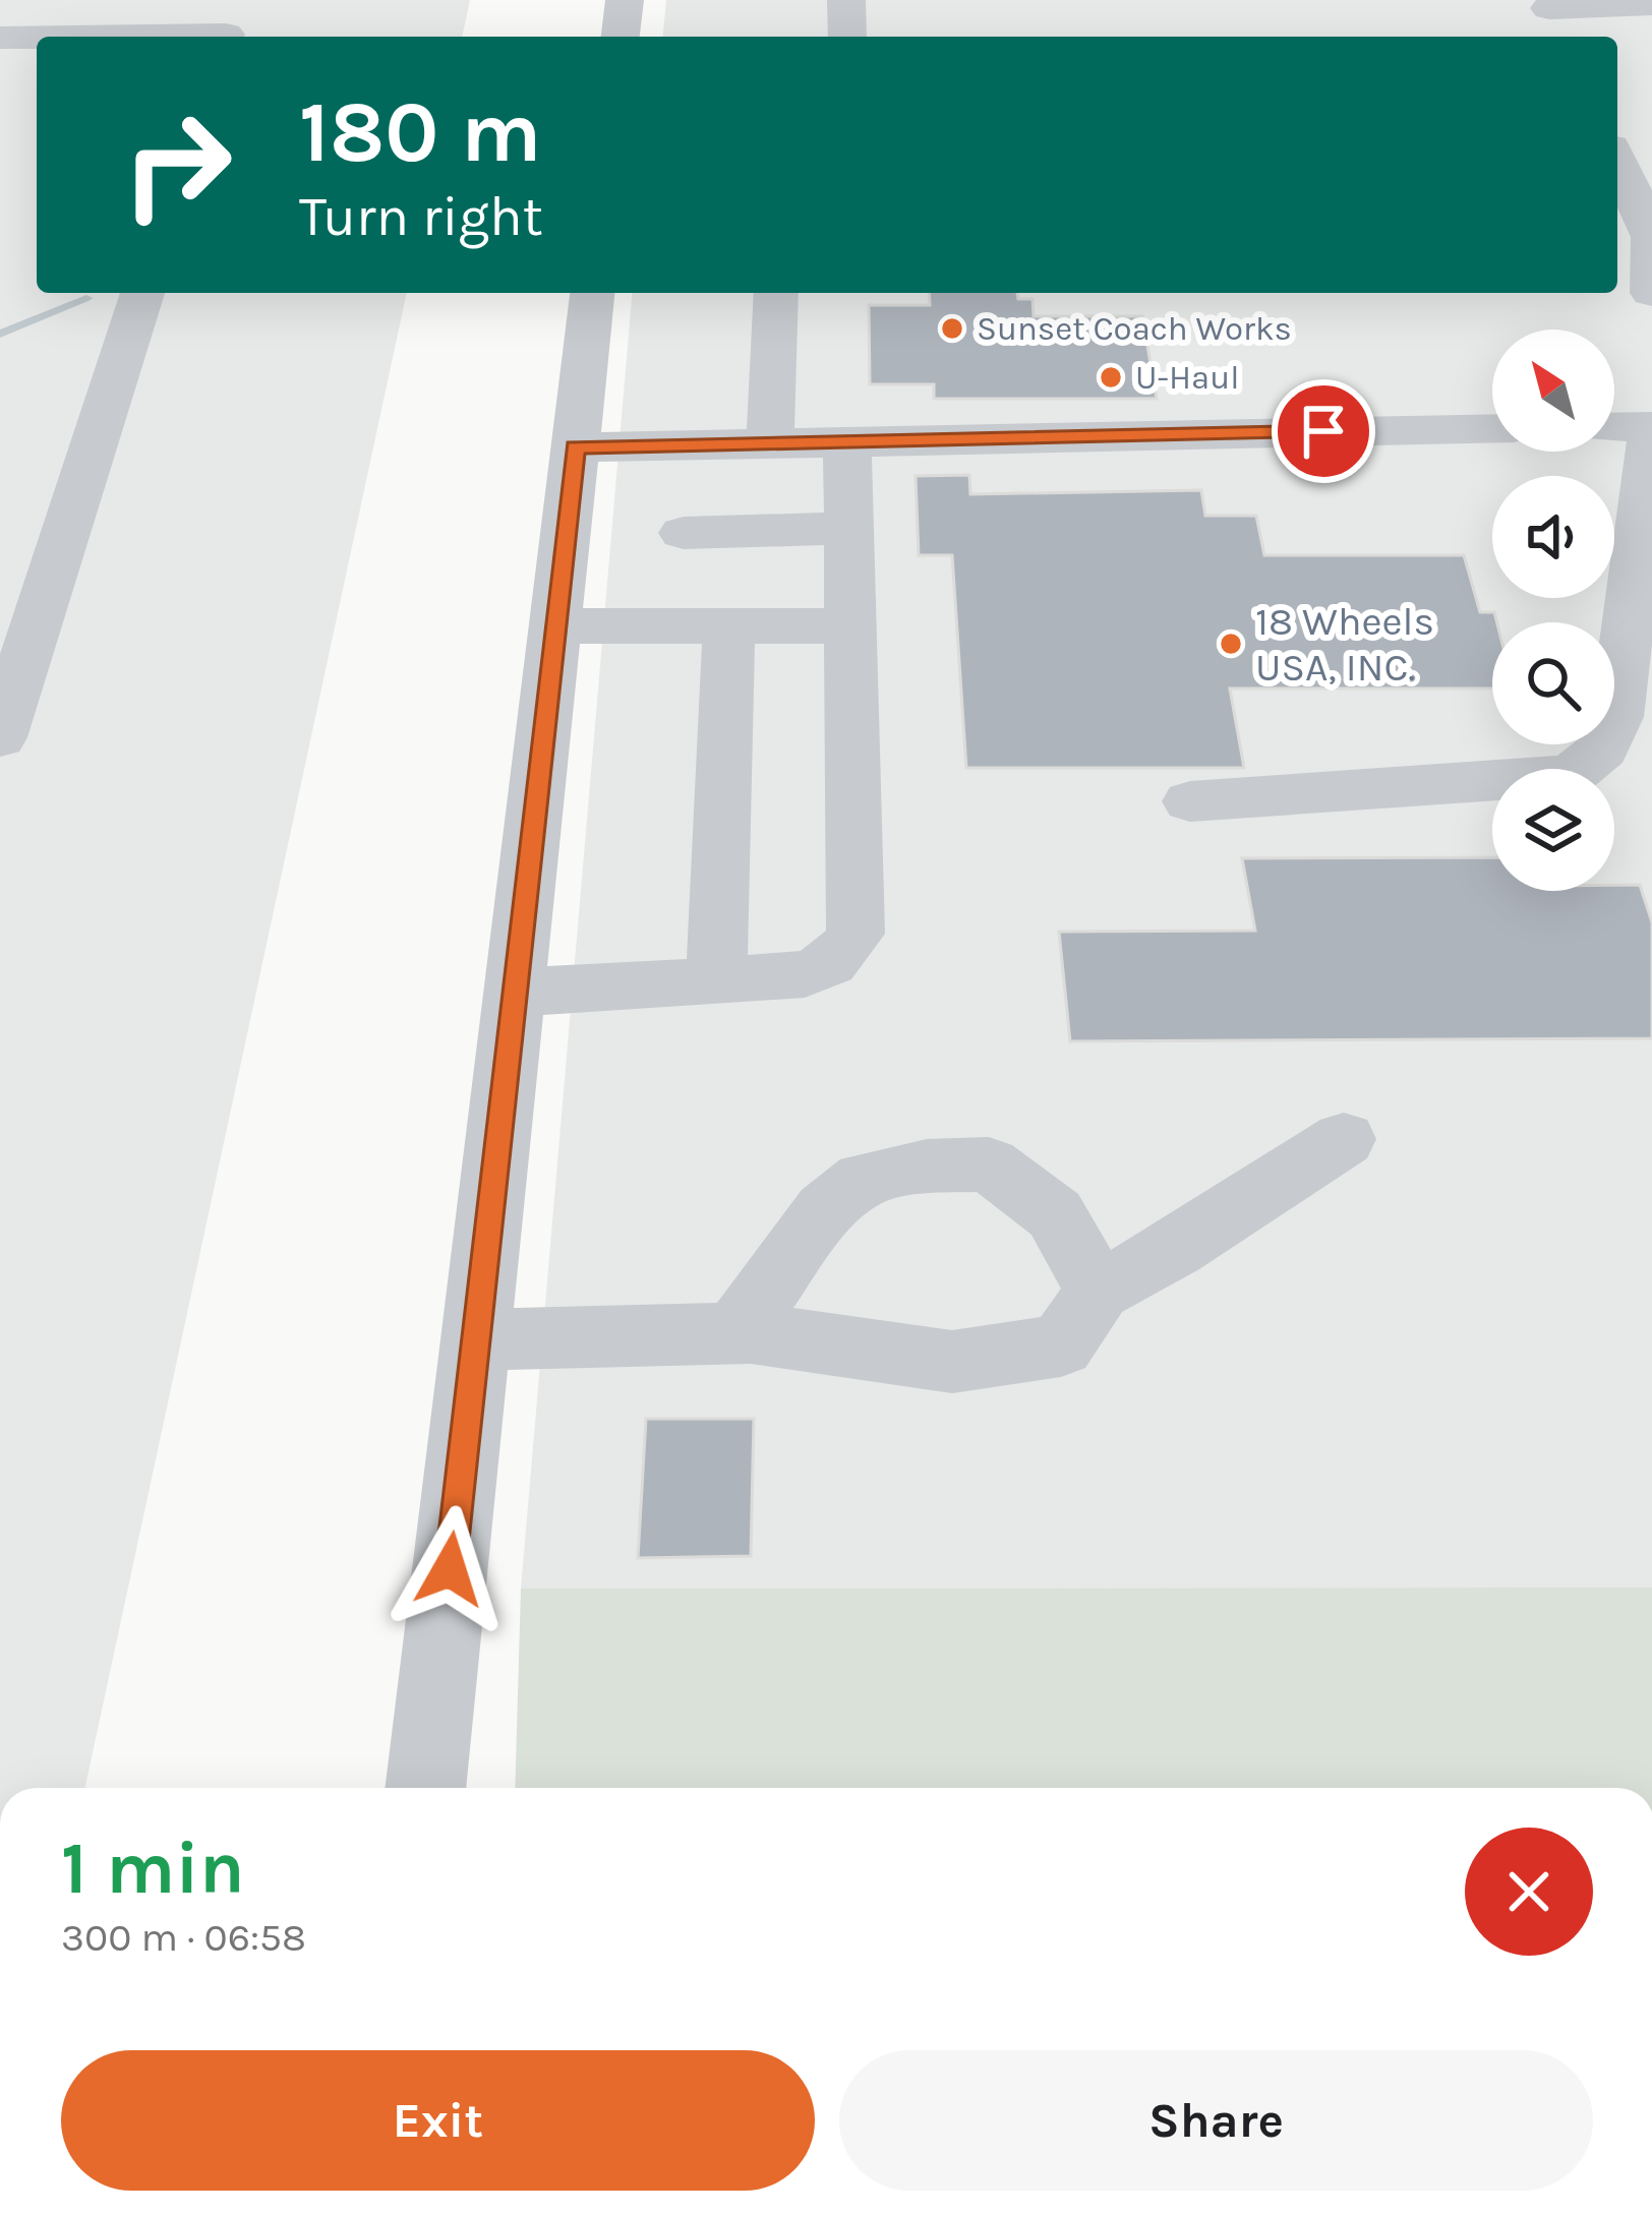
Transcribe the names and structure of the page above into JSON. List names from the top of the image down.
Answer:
{
  "places": ["Sunset Coach Works", "U-Haul", "18 Wheels USA, INC."],
  "north": "top left",
  "page": {
    "turn": ["180 m", "Turn right"],
    "heading": ["1 min", "300 m · 06:58"],
    "buttons": ["Exit", "Share"]
  }
}
